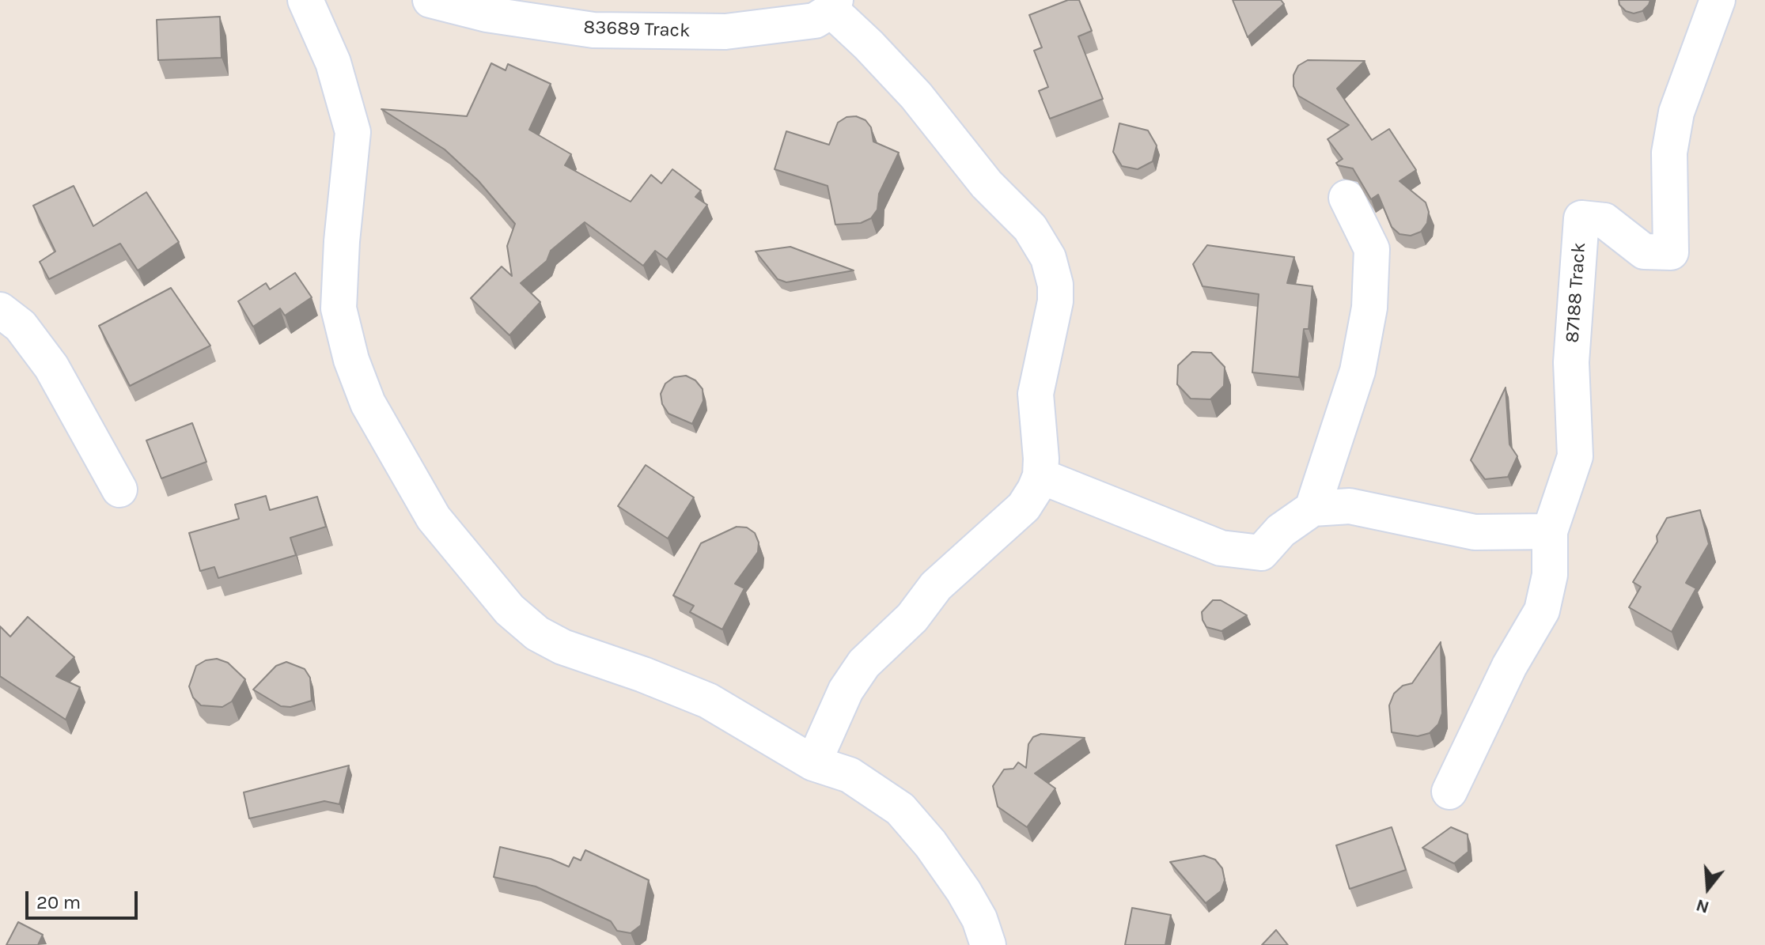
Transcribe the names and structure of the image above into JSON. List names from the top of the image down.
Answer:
{
  "streets": {
    "street": ["83689 Track", "87188 Track"]
  },
  "scale_bar": "20 m",
  "north": "bottom"
}
